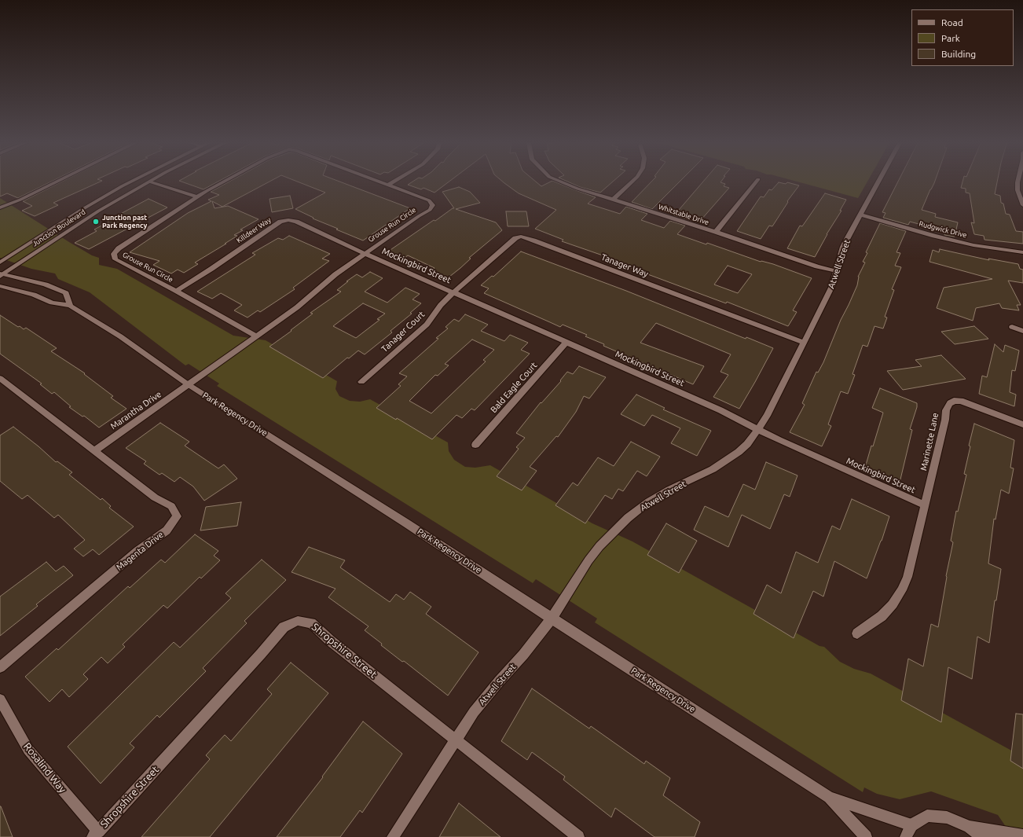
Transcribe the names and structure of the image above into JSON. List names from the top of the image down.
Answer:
{
  "streets": {
    "street": [
      "Whitstable Drive",
      "Grouse Run Circle",
      "Junction Boulevard",
      "Rudgwick Drive",
      "Killdeer Way",
      "Atwell Street",
      "Mockingbird Street",
      "Tanager Way",
      "Tanager Court",
      "Bald Eagle Court",
      "Marantha Drive",
      "Park Regency Drive",
      "Marinette Lane",
      "Magenta Drive",
      "Shropshire Street",
      "Rosalind Way"
    ]
  },
  "crossings": [
    ["Whitstable Drive", "Atwell Street"],
    ["Grouse Run Circle", "Killdeer Way"],
    ["Grouse Run Circle", "Mockingbird Street"],
    ["Grouse Run Circle", "Marantha Drive"],
    ["Grouse Run Circle", "Park Regency Drive"],
    ["Rudgwick Drive", "Atwell Street"],
    ["Killdeer Way", "Mockingbird Street"],
    ["Atwell Street", "Mockingbird Street"],
    ["Atwell Street", "Tanager Way"],
    ["Atwell Street", "Park Regency Drive"],
    ["Atwell Street", "Shropshire Street"],
    ["Mockingbird Street", "Tanager Way"],
    ["Mockingbird Street", "Tanager Court"],
    ["Mockingbird Street", "Bald Eagle Court"],
    ["Mockingbird Street", "Marinette Lane"],
    ["Tanager Way", "Tanager Court"],
    ["Marantha Drive", "Park Regency Drive"],
    ["Marantha Drive", "Magenta Drive"],
    ["Shropshire Street", "Rosalind Way"]
  ],
  "places": ["Junction past Park Regency"],
  "legend": ["Road", "Park", "Building"]
}
